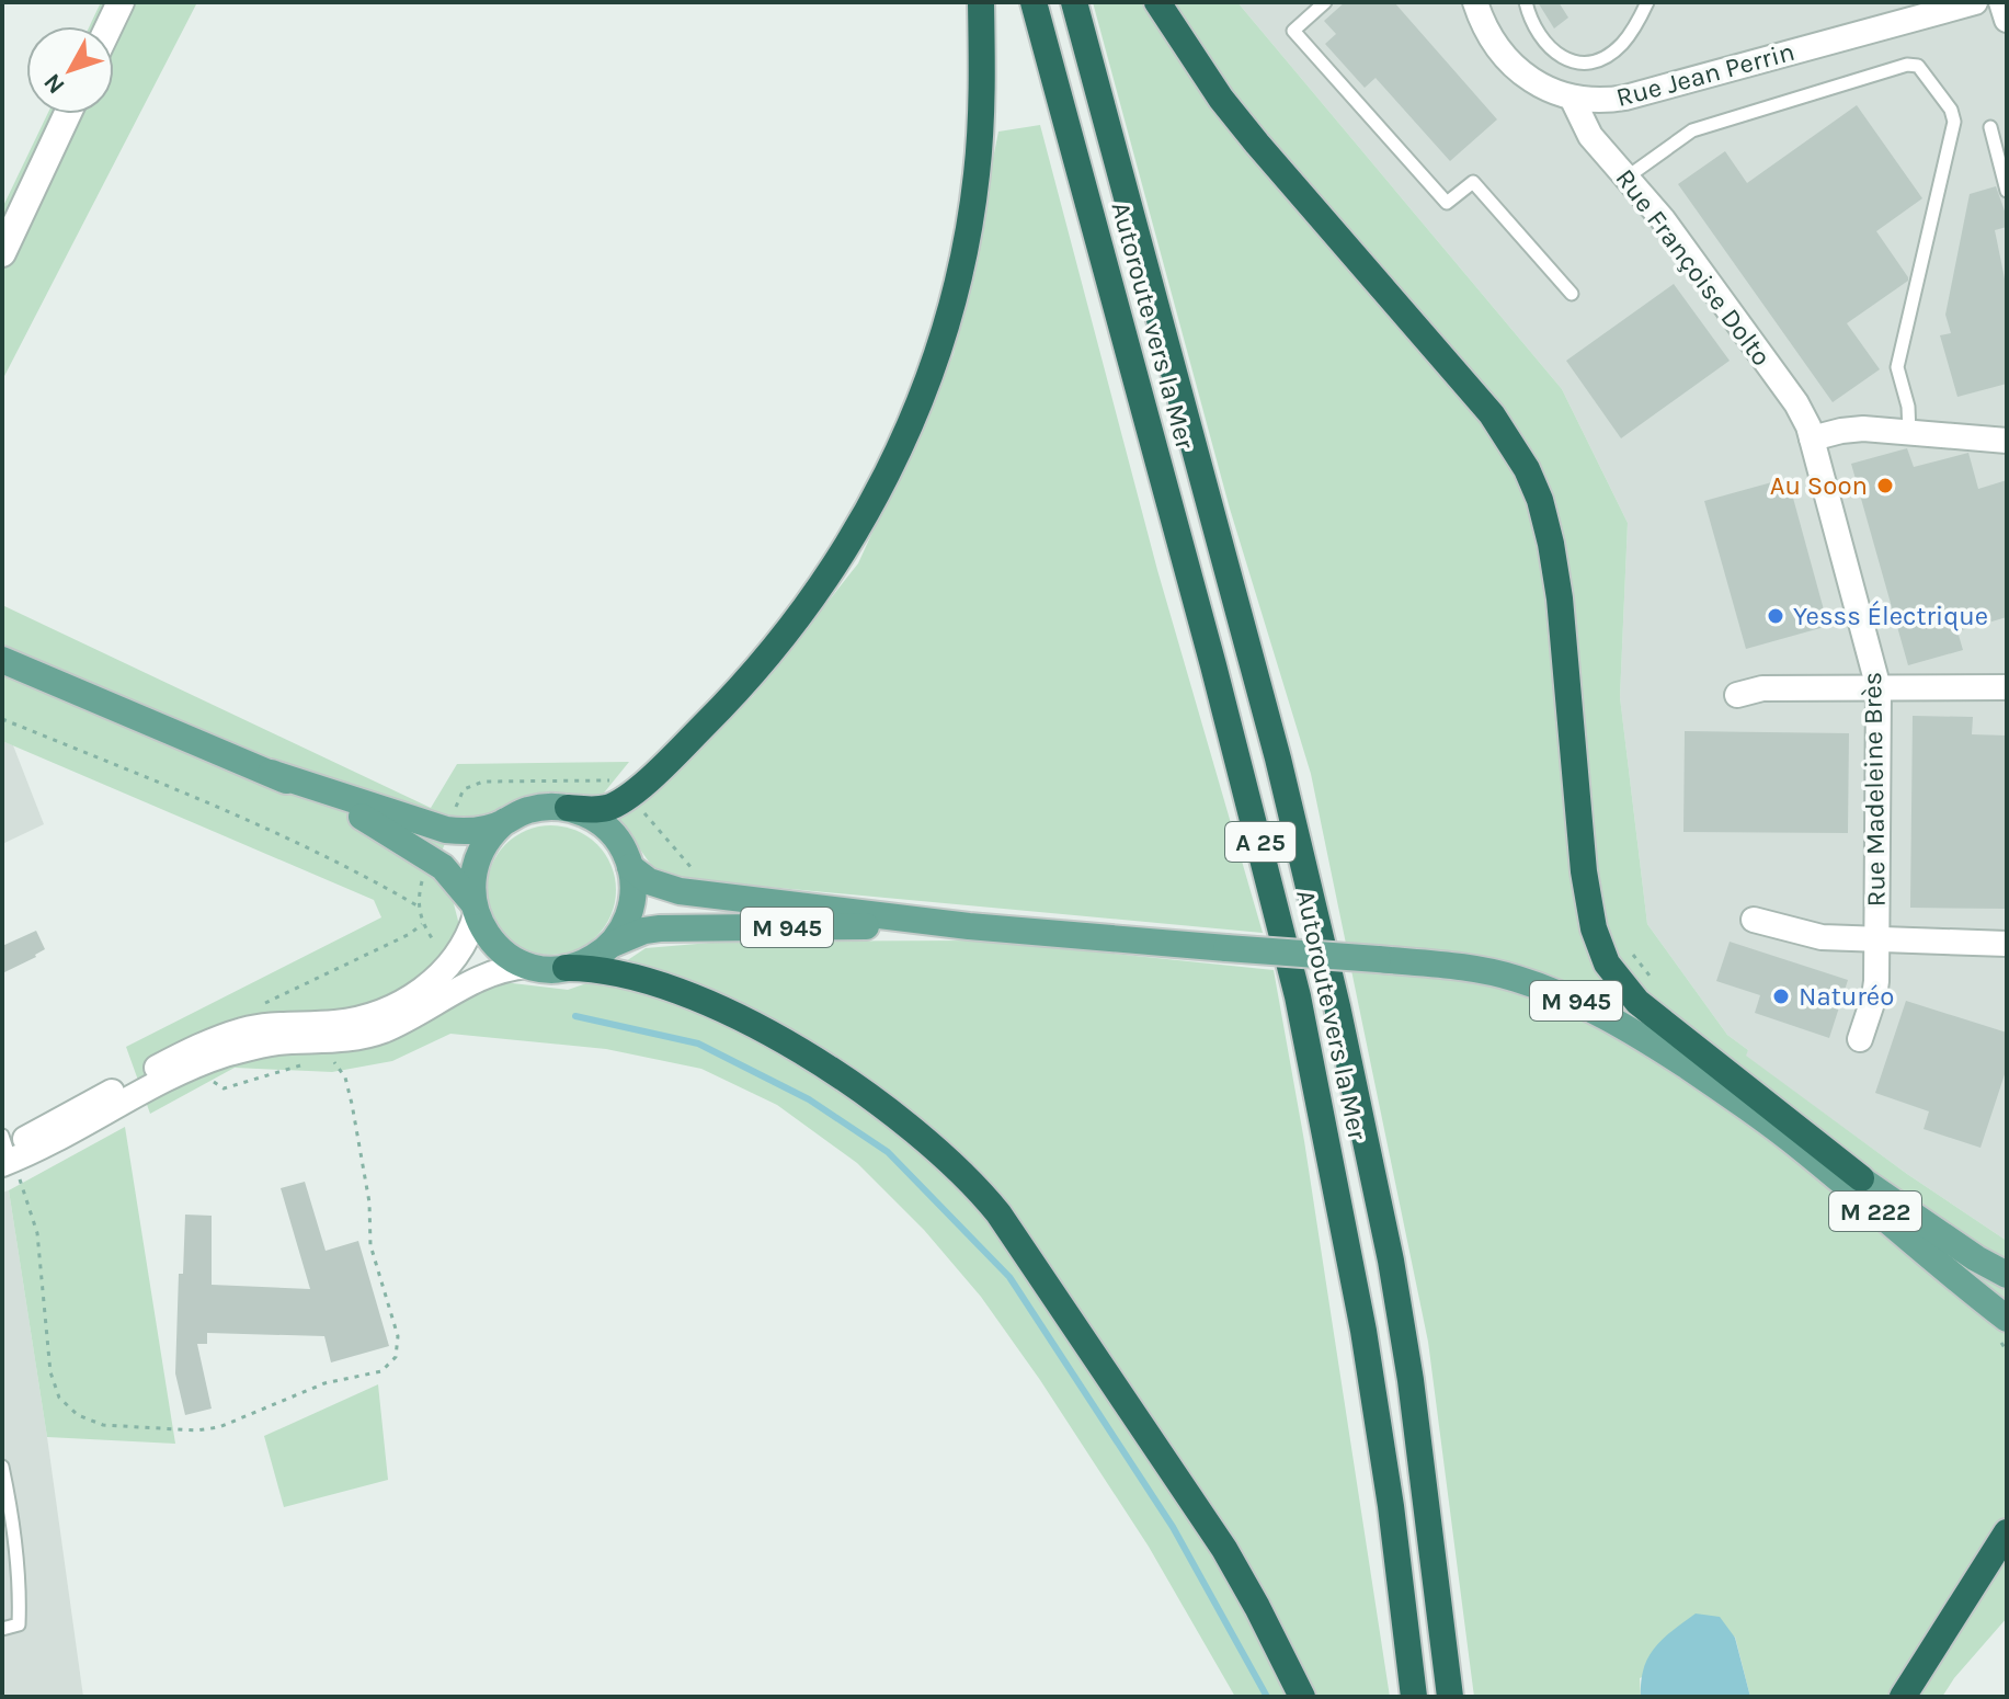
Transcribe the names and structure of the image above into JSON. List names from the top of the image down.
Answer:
{
  "streets": {
    "highway": ["Autoroute vers la Mer", "A 25"],
    "main road": ["M 945", "M 222"],
    "street": ["Rue Jean Perrin", "Rue Françoise Dolto", "Rue Madeleine Brès"]
  },
  "crossings": [
    ["Rue Jean Perrin", "Rue Françoise Dolto"],
    ["Rue Françoise Dolto", "Rue Madeleine Brès"],
    ["M 945", "M 222"]
  ],
  "places": ["Au Soon", "Yesss Électrique", "Naturéo"],
  "north": "bottom left"
}
